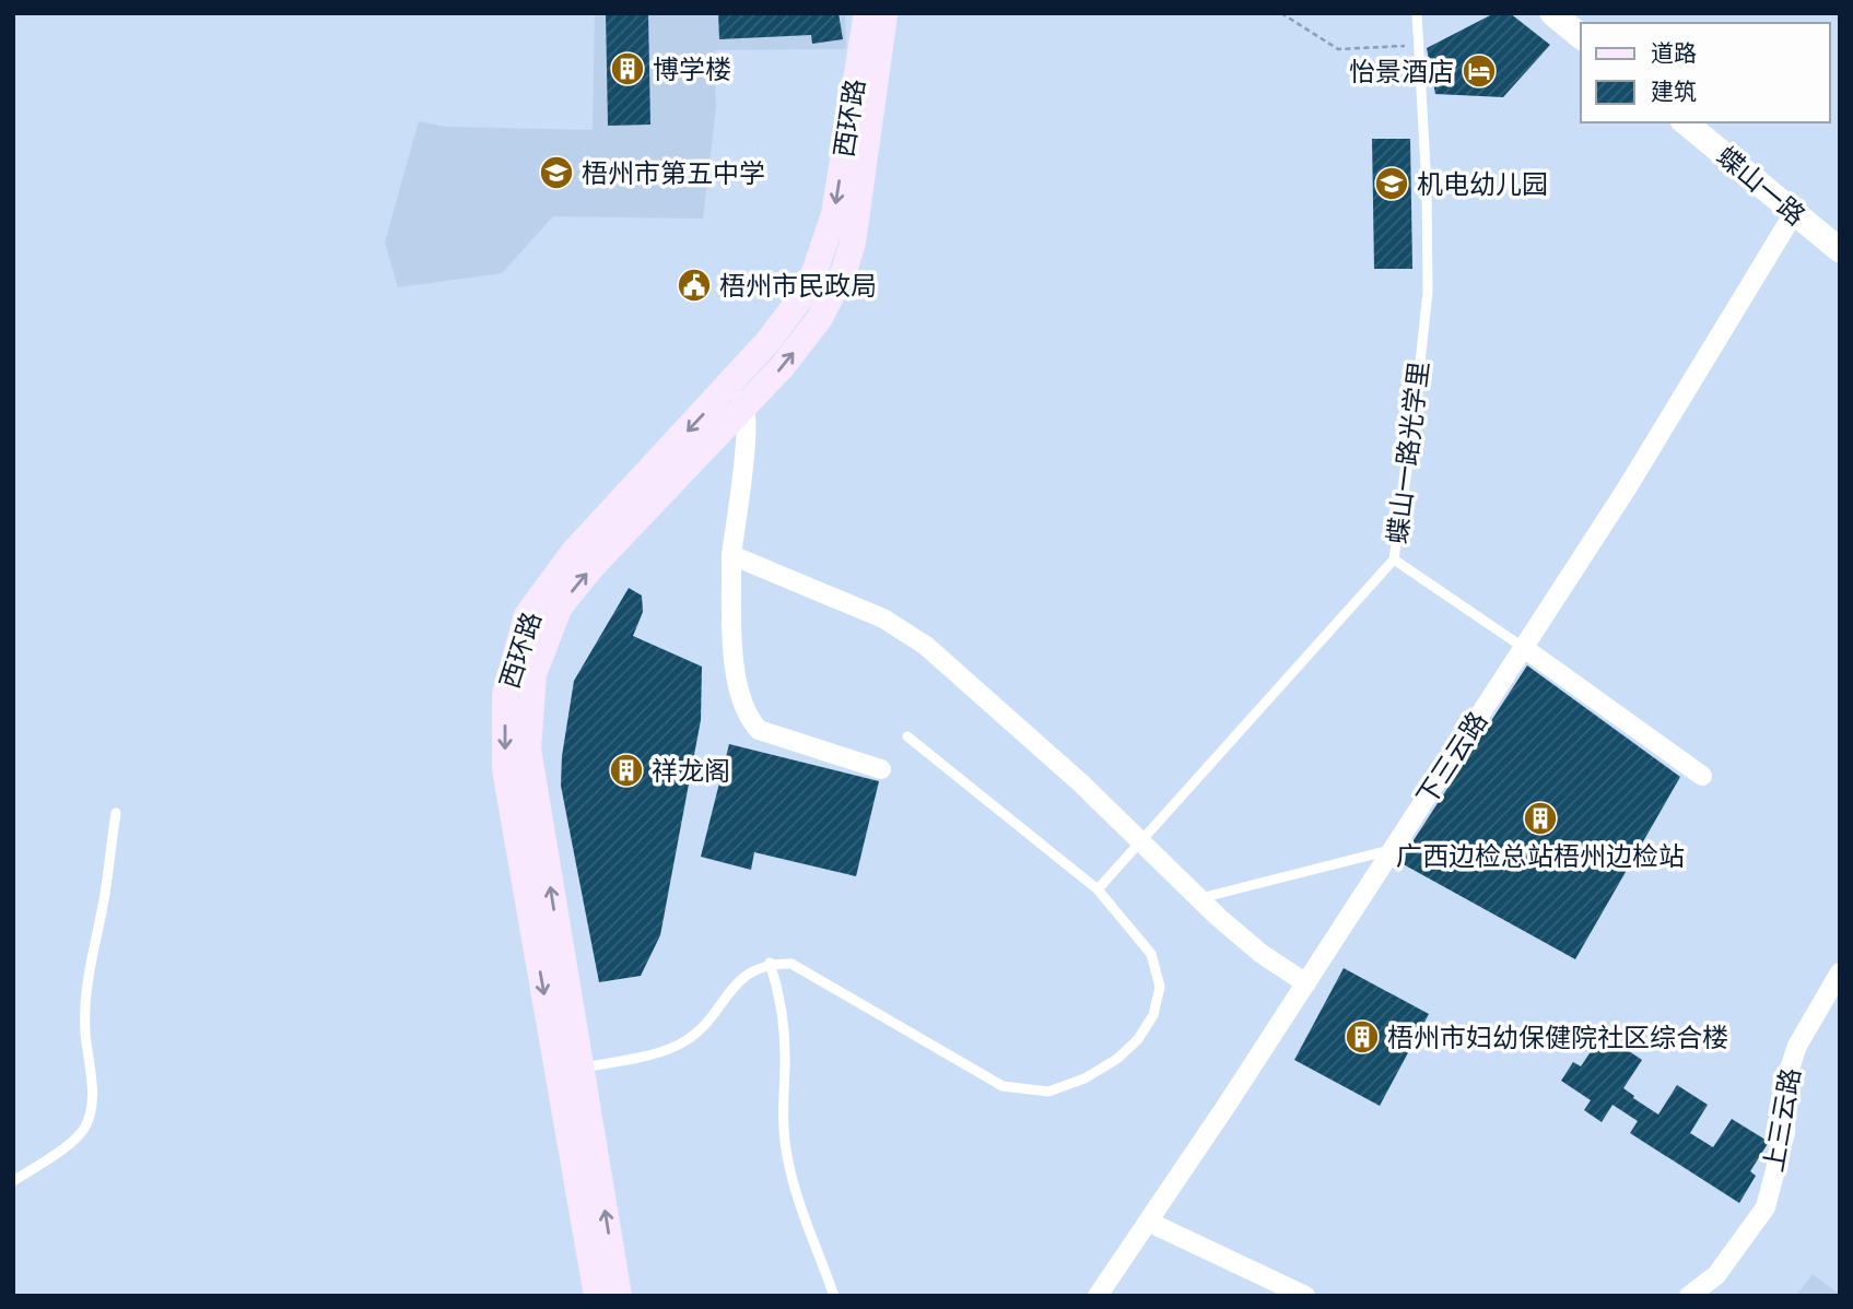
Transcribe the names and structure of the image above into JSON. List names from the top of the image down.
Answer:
{
  "streets": {
    "main road": ["西环路"],
    "street": ["蝶山一路", "下三云路", "上三云路"],
    "lane": ["蝶山一路光学里"]
  },
  "crossings": [
    ["蝶山一路", "下三云路"]
  ],
  "places": {
    "building": [
      "博学楼",
      "祥龙阁",
      "广西边检总站梧州边检站",
      "梧州市妇幼保健院社区综合楼"
    ],
    "hotel": ["怡景酒店"],
    "school or university": ["梧州市第五中学", "机电幼儿园"],
    "public building": ["梧州市民政局"]
  },
  "legend": ["道路", "建筑"]
}
